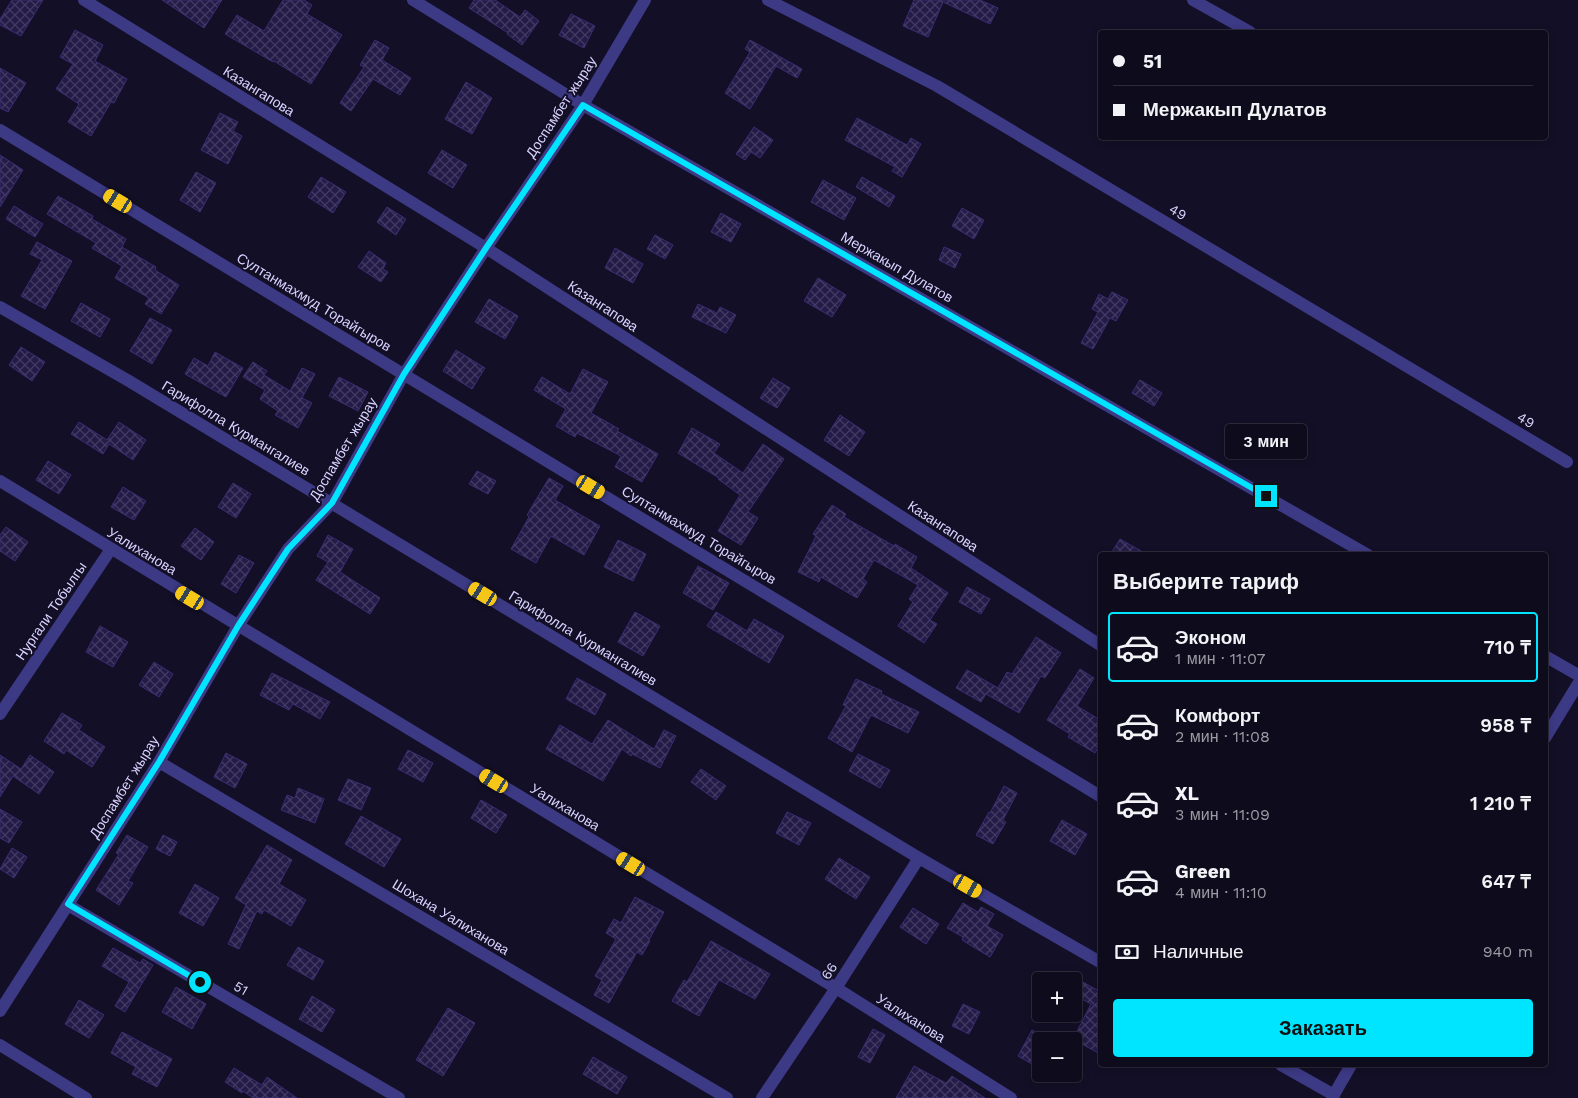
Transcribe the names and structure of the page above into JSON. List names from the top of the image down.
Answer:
{
  "streets": {
    "street": [
      "Казангапова",
      "Доспамбет жырау",
      "49",
      "Мержакып Дулатов",
      "Султанмахмуд Торайгыров",
      "Гарифолла Курмангалиев",
      "Уалиханова",
      "Нургали Тобылгы",
      "Шохана Уалиханова",
      "66",
      "51"
    ]
  },
  "crossings": [
    ["Казангапова", "Доспамбет жырау"],
    ["Доспамбет жырау", "Мержакып Дулатов"],
    ["Доспамбет жырау", "Султанмахмуд Торайгыров"],
    ["Доспамбет жырау", "Гарифолла Курмангалиев"],
    ["Доспамбет жырау", "Уалиханова"],
    ["Доспамбет жырау", "Шохана Уалиханова"],
    ["Доспамбет жырау", "51"],
    ["Гарифолла Курмангалиев", "66"],
    ["Уалиханова", "Нургали Тобылгы"],
    ["Уалиханова", "66"]
  ],
  "page": {
    "banner": ["51", "Мержакып Дулатов"],
    "bubble": "3 мин",
    "heading": "Выберите тариф",
    "list": [
      {
        "name": "Эконом",
        "note": "1 мин · 11:07",
        "value": "710 ₸"
      },
      {
        "name": "Комфорт",
        "note": "2 мин · 11:08",
        "value": "958 ₸"
      },
      {
        "name": "XL",
        "note": "3 мин · 11:09",
        "value": "1 210 ₸"
      },
      {
        "name": "Green",
        "note": "4 мин · 11:10",
        "value": "647 ₸"
      }
    ],
    "pay": ["Наличные", "940 m"],
    "map_buttons": ["+", "−"],
    "buttons": "Заказать"
  }
}
